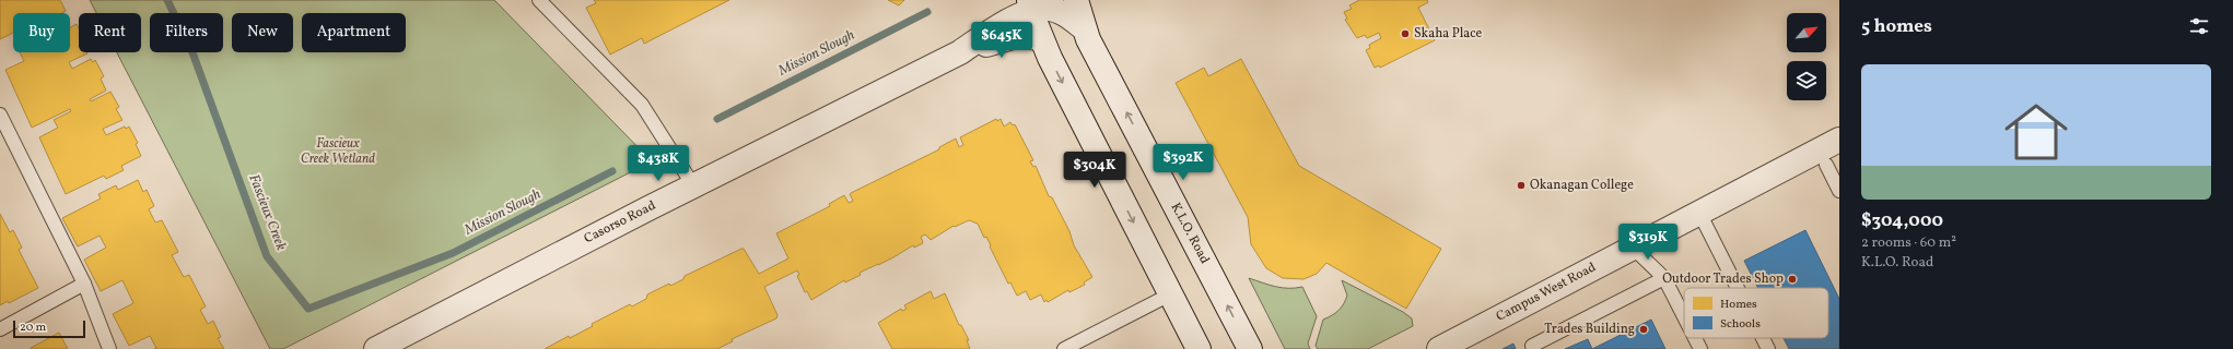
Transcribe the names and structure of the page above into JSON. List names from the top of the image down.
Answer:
{
  "streets": {
    "street": ["Casorso Road", "K.L.O. Road", "Campus West Road"]
  },
  "crossings": [
    ["Casorso Road", "K.L.O. Road"]
  ],
  "water": ["Mission Slough", "Fascieux Creek"],
  "parks": ["Fascieux Creek Wetland"],
  "places": [
    "Skaha Place",
    "Okanagan College",
    "Outdoor Trades Shop",
    "Trades Building"
  ],
  "legend": ["Homes", "Schools"],
  "scale_bar": "20 m",
  "north": "top right",
  "page": {
    "heading": "5 homes",
    "chip": [
      "Buy",
      "Rent",
      "Filters",
      "New",
      "Apartment"
    ],
    "price": [
      "$645K",
      "$392K",
      "$438K",
      "$304K",
      "$319K"
    ],
    "list": [
      {
        "name": "$304,000",
        "note": "2 rooms · 60 m² · K.L.O. Road"
      }
    ],
    "scale": "20 m"
  }
}
